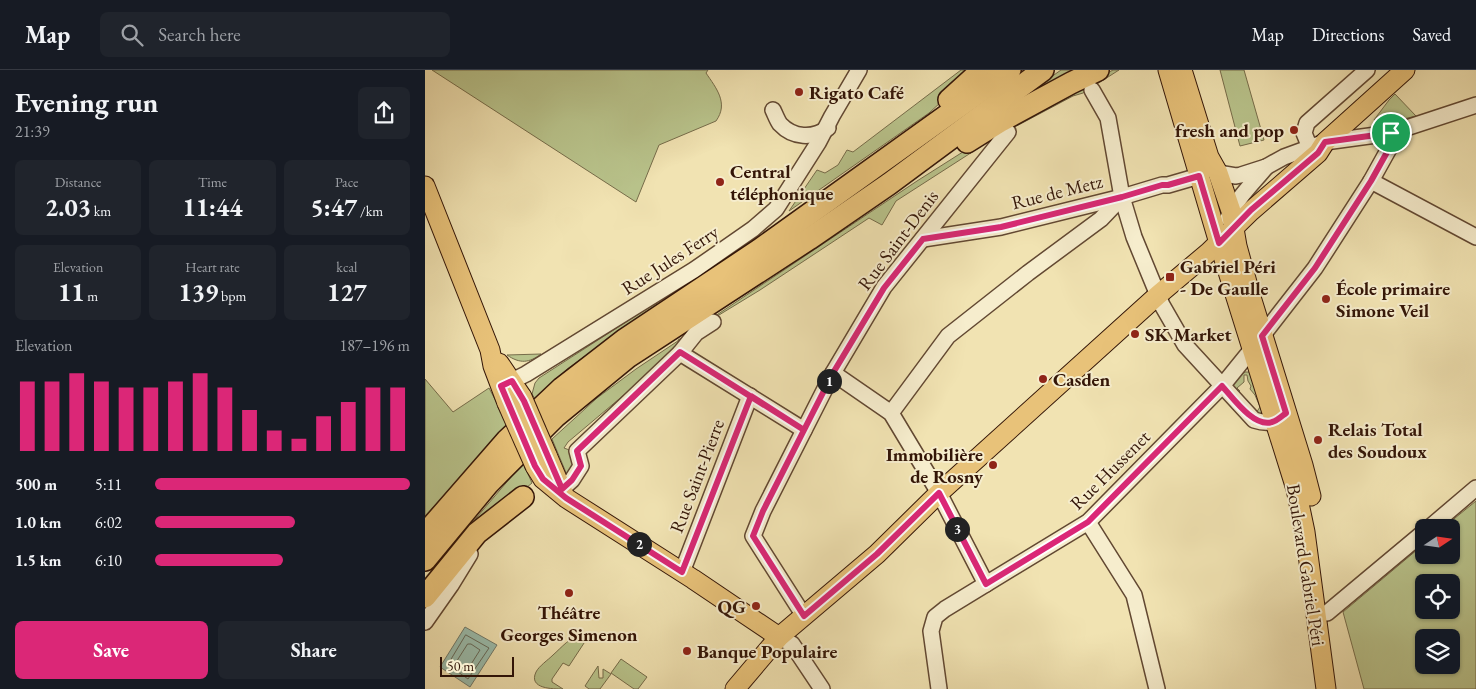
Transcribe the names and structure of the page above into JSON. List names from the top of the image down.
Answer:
{
  "streets": {
    "main road": ["Boulevard Gabriel Péri"],
    "street": [
      "Rue de Metz",
      "Rue Saint-Denis",
      "Rue Jules Ferry",
      "Rue Hussenet",
      "Rue Saint-Pierre"
    ]
  },
  "crossings": [
    ["Rue de Metz", "Rue Saint-Denis"],
    ["Rue de Metz", "Boulevard Gabriel Péri"],
    ["Rue Hussenet", "Boulevard Gabriel Péri"]
  ],
  "places": {
    "other": [
      "Rigato Café",
      "fresh and pop",
      "Central téléphonique",
      "École primaire Simone Veil",
      "SK Market",
      "Casden",
      "Relais Total des Soudoux",
      "Immobilière de Rosny",
      "Théâtre Georges Simenon",
      "QG",
      "Banque Populaire"
    ],
    "transit": ["Gabriel Péri - De Gaulle"]
  },
  "scale_bar": "50 m",
  "north": "right",
  "page": {
    "header": "Map",
    "search": "Search here",
    "nav": ["Map", "Directions", "Saved"],
    "heading": ["Evening run", "21:39"],
    "stats": [
      ["Distance", "2.03 km"],
      ["Time", "11:44"],
      ["Pace", "5:47 /km"],
      ["Elevation", "11 m"],
      ["Heart rate", "139 bpm"],
      ["kcal", "127"]
    ],
    "chart": ["Elevation", "187–196 m"],
    "pins": ["1", "3", "2"],
    "list": [
      {
        "name": "500 m",
        "note": "5:11"
      },
      {
        "name": "1.0 km",
        "note": "6:02"
      },
      {
        "name": "1.5 km",
        "note": "6:10"
      }
    ],
    "buttons": ["Save", "Share"],
    "scale": "50 m"
  }
}
